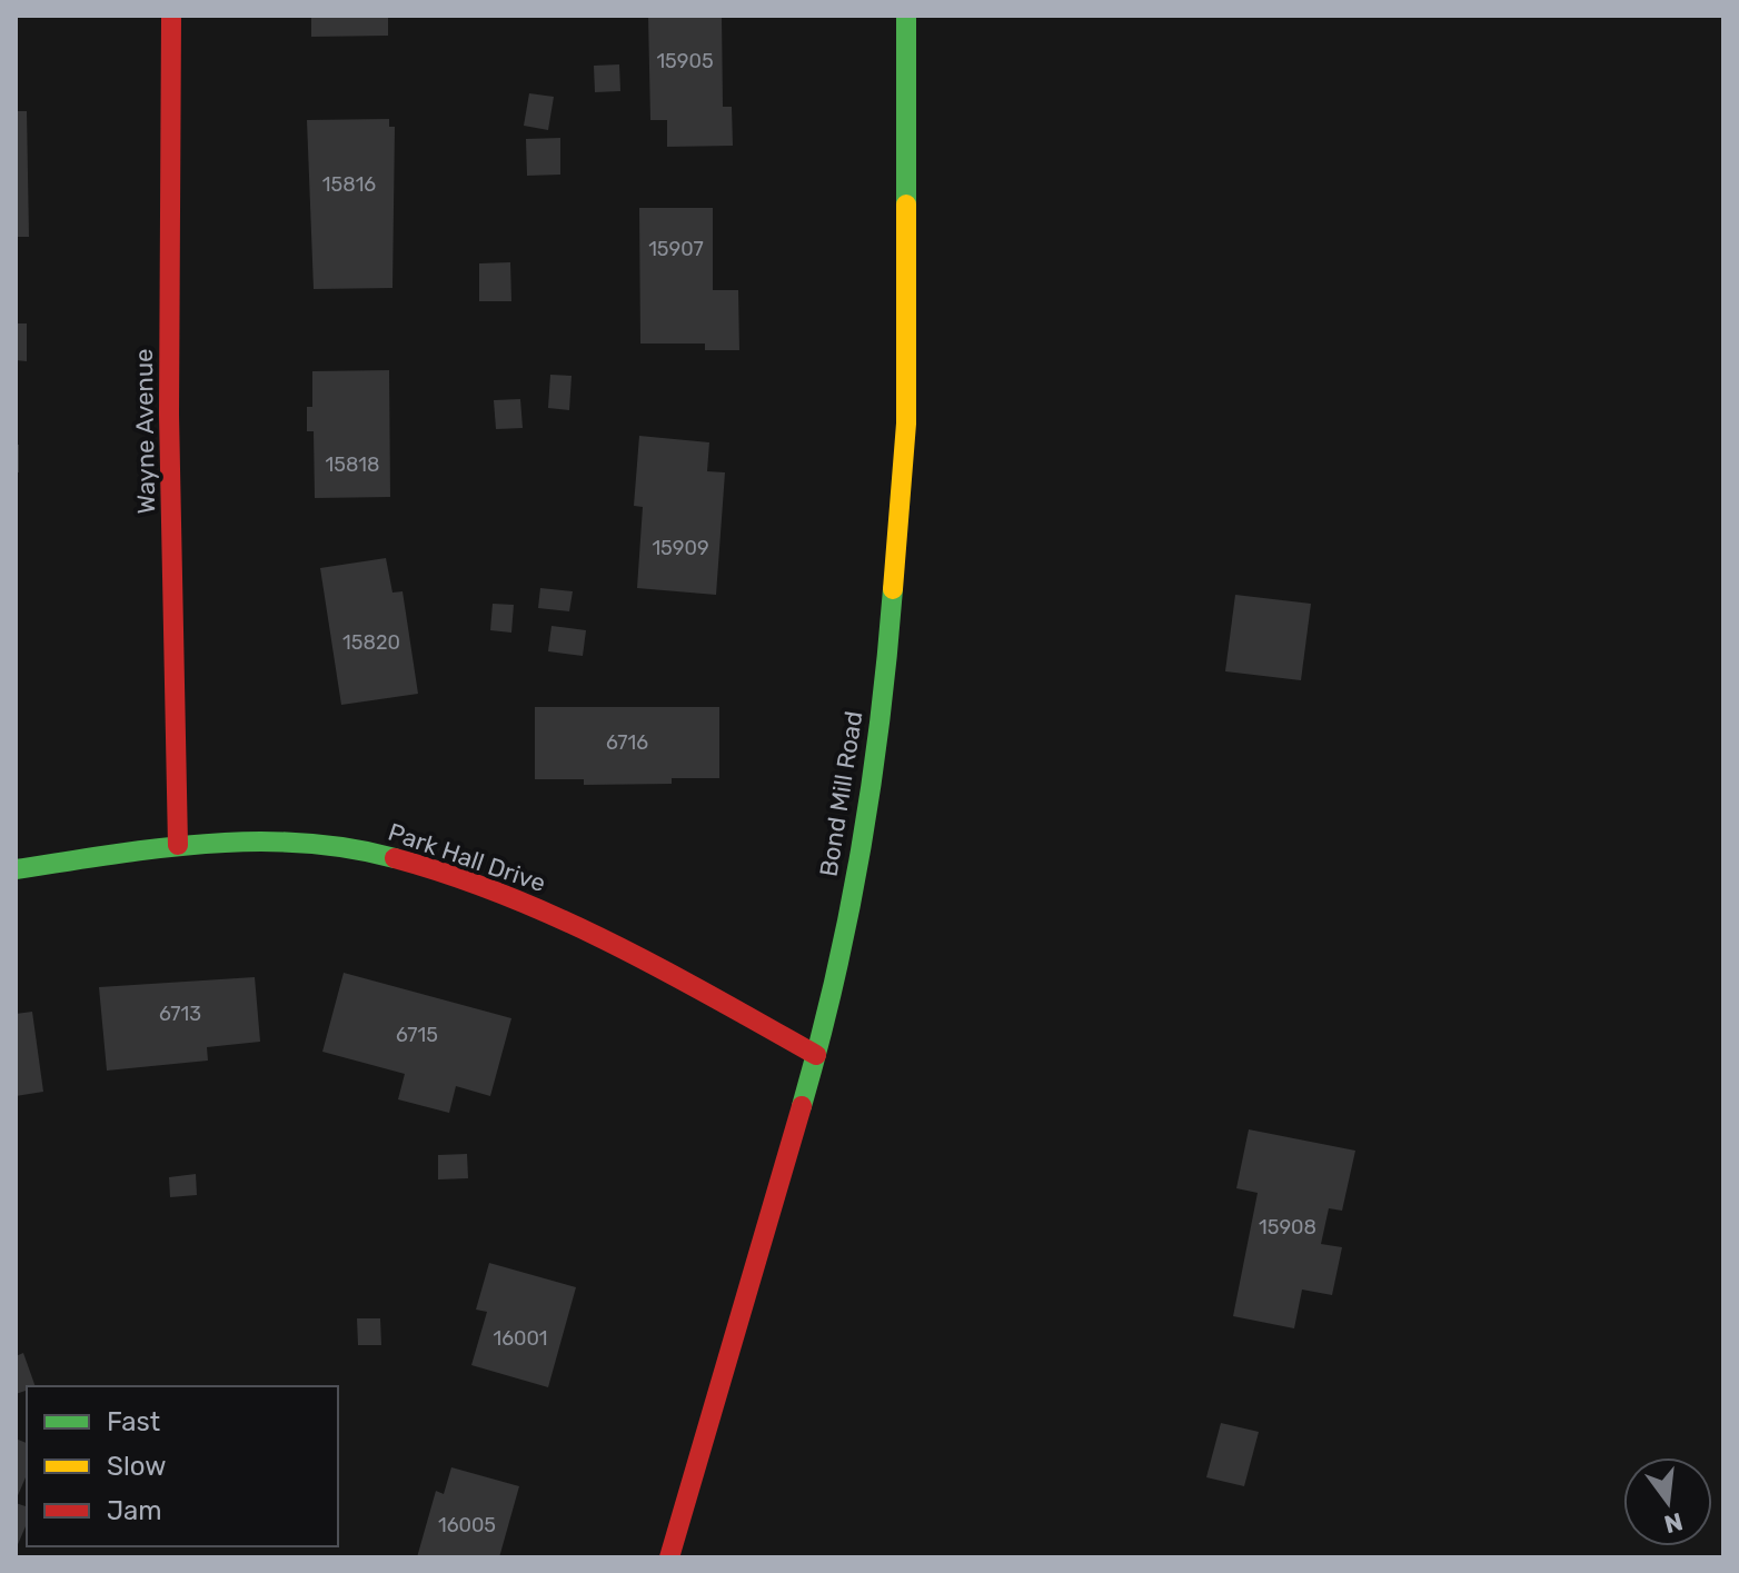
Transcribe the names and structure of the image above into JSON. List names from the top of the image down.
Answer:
{
  "streets": {
    "street": ["Wayne Avenue", "Bond Mill Road", "Park Hall Drive"]
  },
  "crossings": [
    ["Wayne Avenue", "Park Hall Drive"],
    ["Bond Mill Road", "Park Hall Drive"]
  ],
  "house_numbers": [
    "15905",
    "15816",
    "15907",
    "15818",
    "15909",
    "15820",
    "6716",
    "6713",
    "6715",
    "15908",
    "16001",
    "16005"
  ],
  "legend": ["Fast", "Slow", "Jam"],
  "north": "bottom"
}
